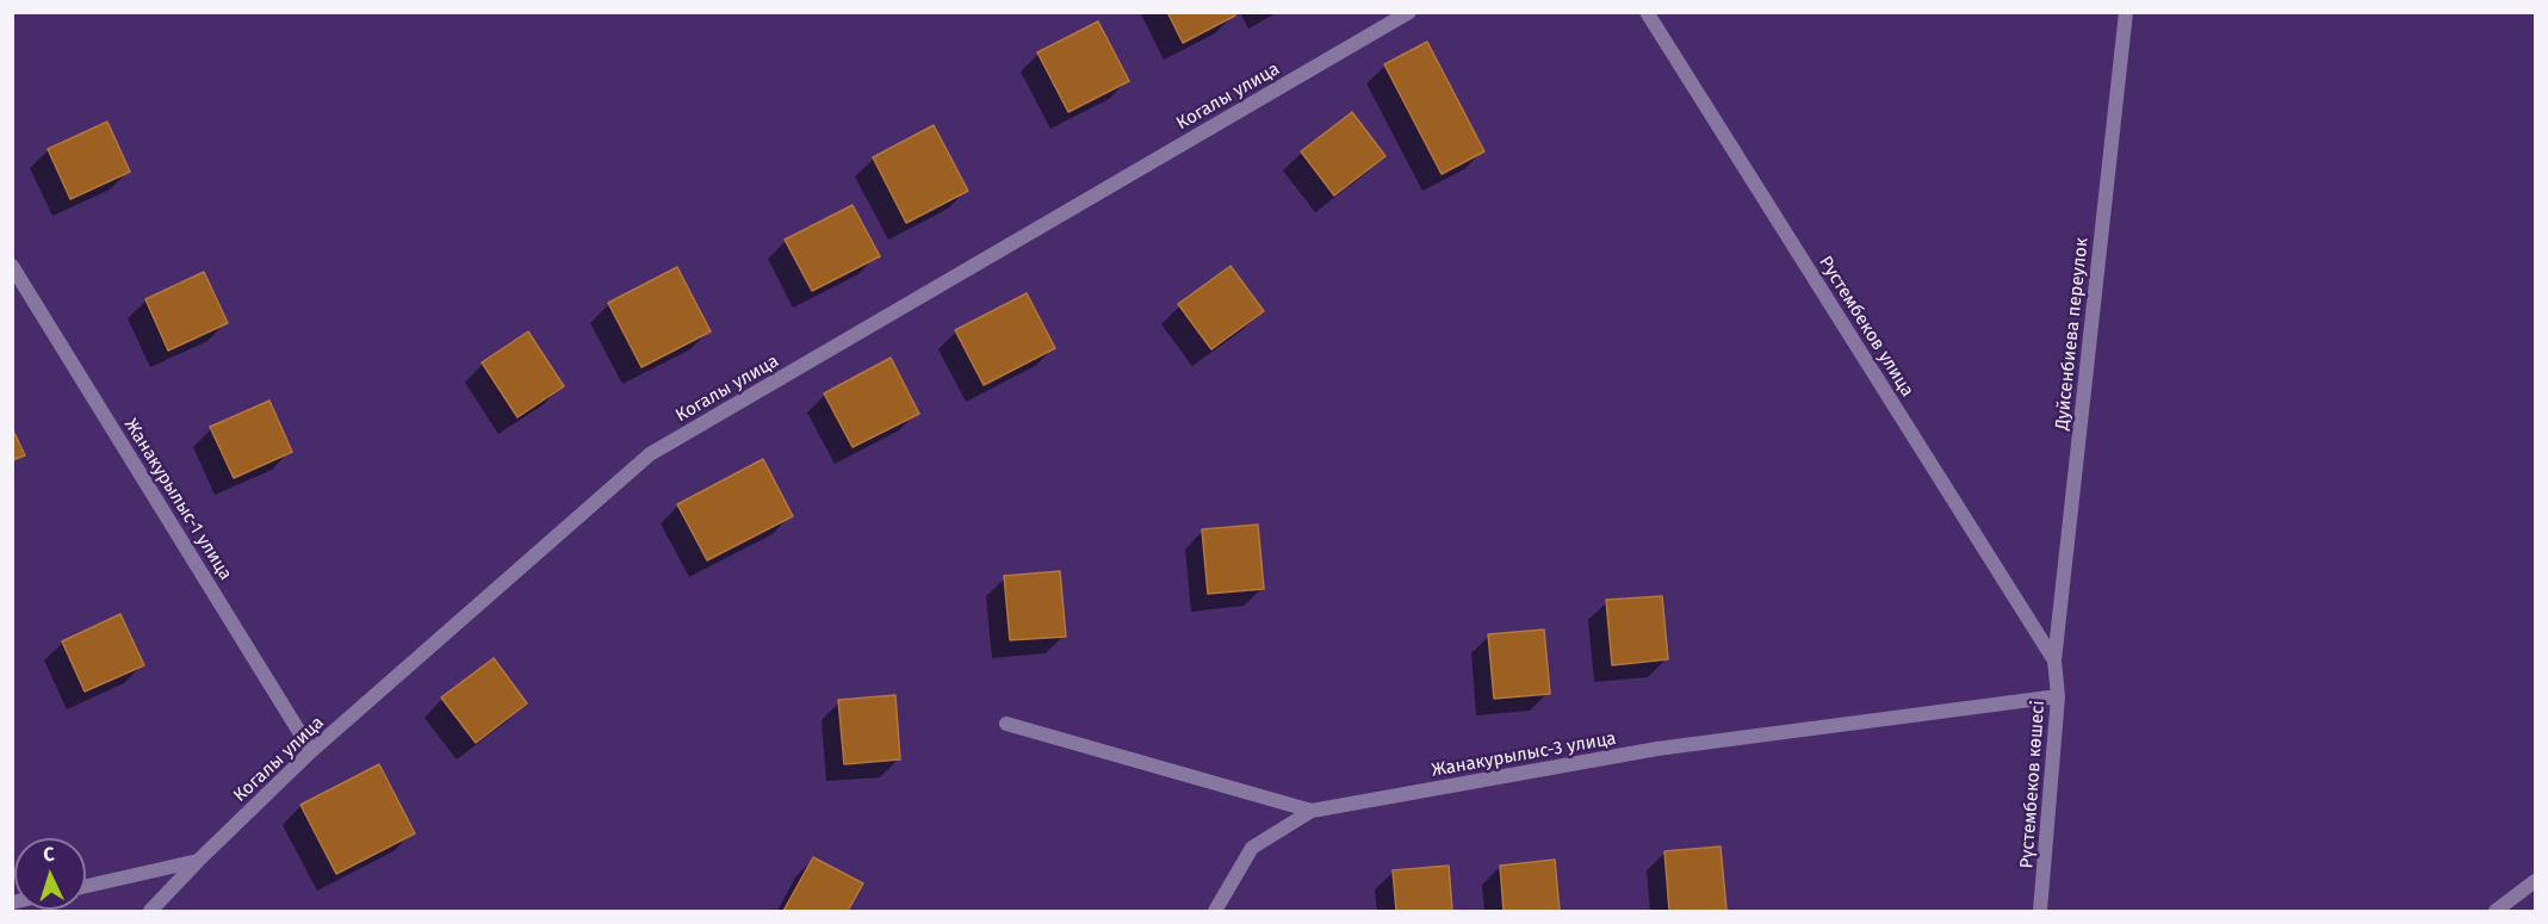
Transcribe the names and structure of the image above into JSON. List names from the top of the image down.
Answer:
{
  "streets": {
    "street": [
      "Когалы улица",
      "Рустембеков улица",
      "Дуйсенбиева переулок",
      "Жанакурылыс-1 улица",
      "Жанакурылыс-3 улица",
      "Рүстембеков көшесі"
    ]
  },
  "crossings": [
    ["Когалы улица", "Жанакурылыс-1 улица"],
    ["Рустембеков улица", "Дуйсенбиева переулок"],
    ["Рустембеков улица", "Рүстембеков көшесі"],
    ["Дуйсенбиева переулок", "Рүстембеков көшесі"],
    ["Жанакурылыс-3 улица", "Рүстембеков көшесі"]
  ],
  "north": "top"
}
